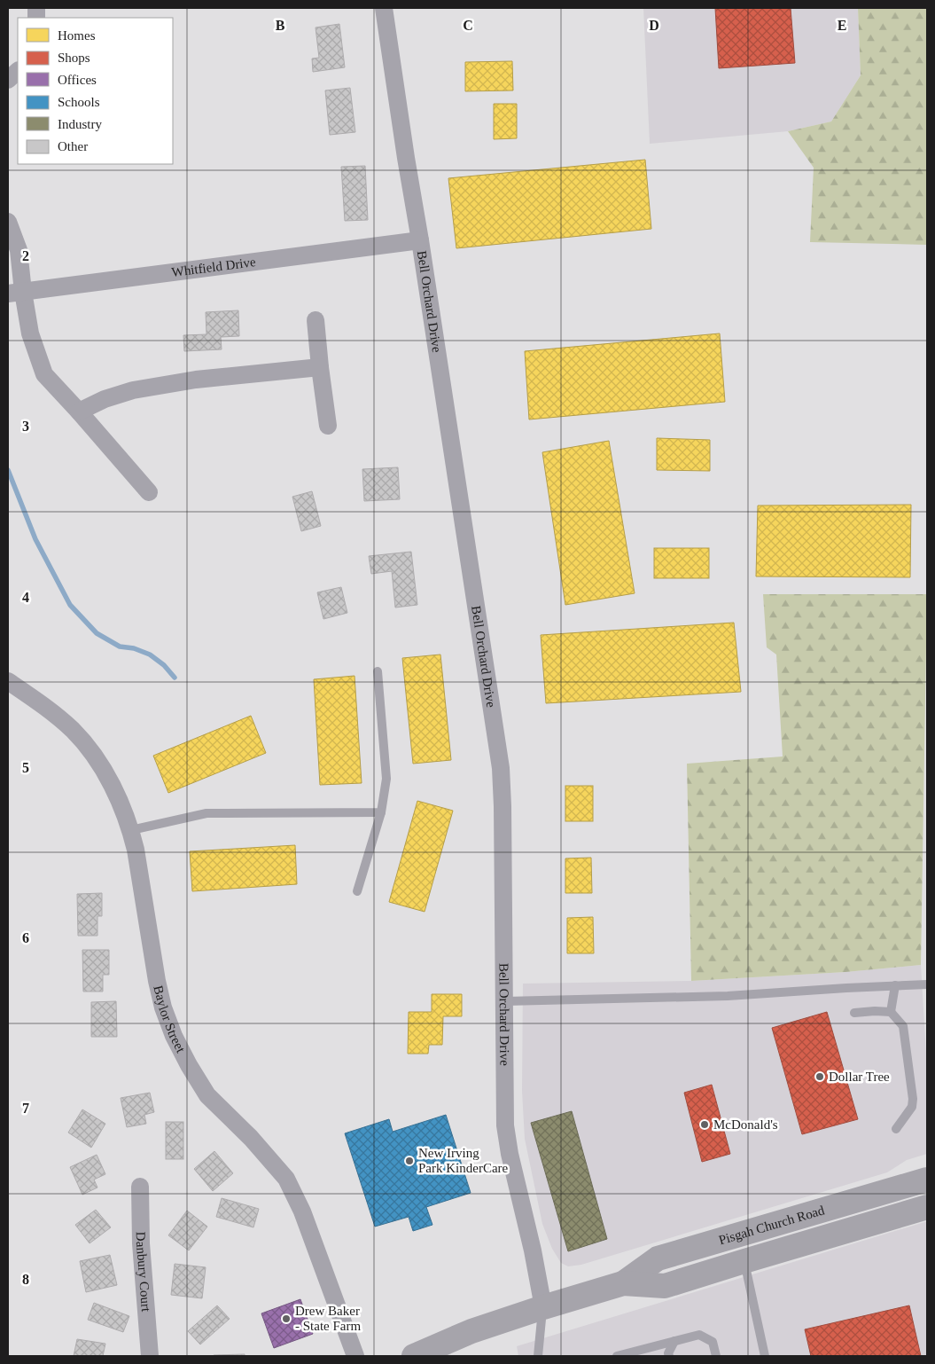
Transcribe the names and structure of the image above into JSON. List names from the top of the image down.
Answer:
{
  "streets": {
    "main road": ["Pisgah Church Road"],
    "street": [
      "Whitfield Drive",
      "Bell Orchard Drive",
      "Baylor Street",
      "Danbury Court"
    ]
  },
  "crossings": [
    ["Whitfield Drive", "Bell Orchard Drive"],
    ["Bell Orchard Drive", "Pisgah Church Road"]
  ],
  "places": [
    "Dollar Tree",
    "McDonald's",
    "New Irving Park KinderCare",
    "Drew Baker - State Farm"
  ],
  "legend": [
    "Homes",
    "Shops",
    "Offices",
    "Schools",
    "Industry",
    "Other"
  ],
  "grid": {
    "columns": [
      "B",
      "C",
      "D",
      "E"
    ],
    "rows": [
      "2",
      "3",
      "4",
      "5",
      "6",
      "7",
      "8"
    ]
  }
}
